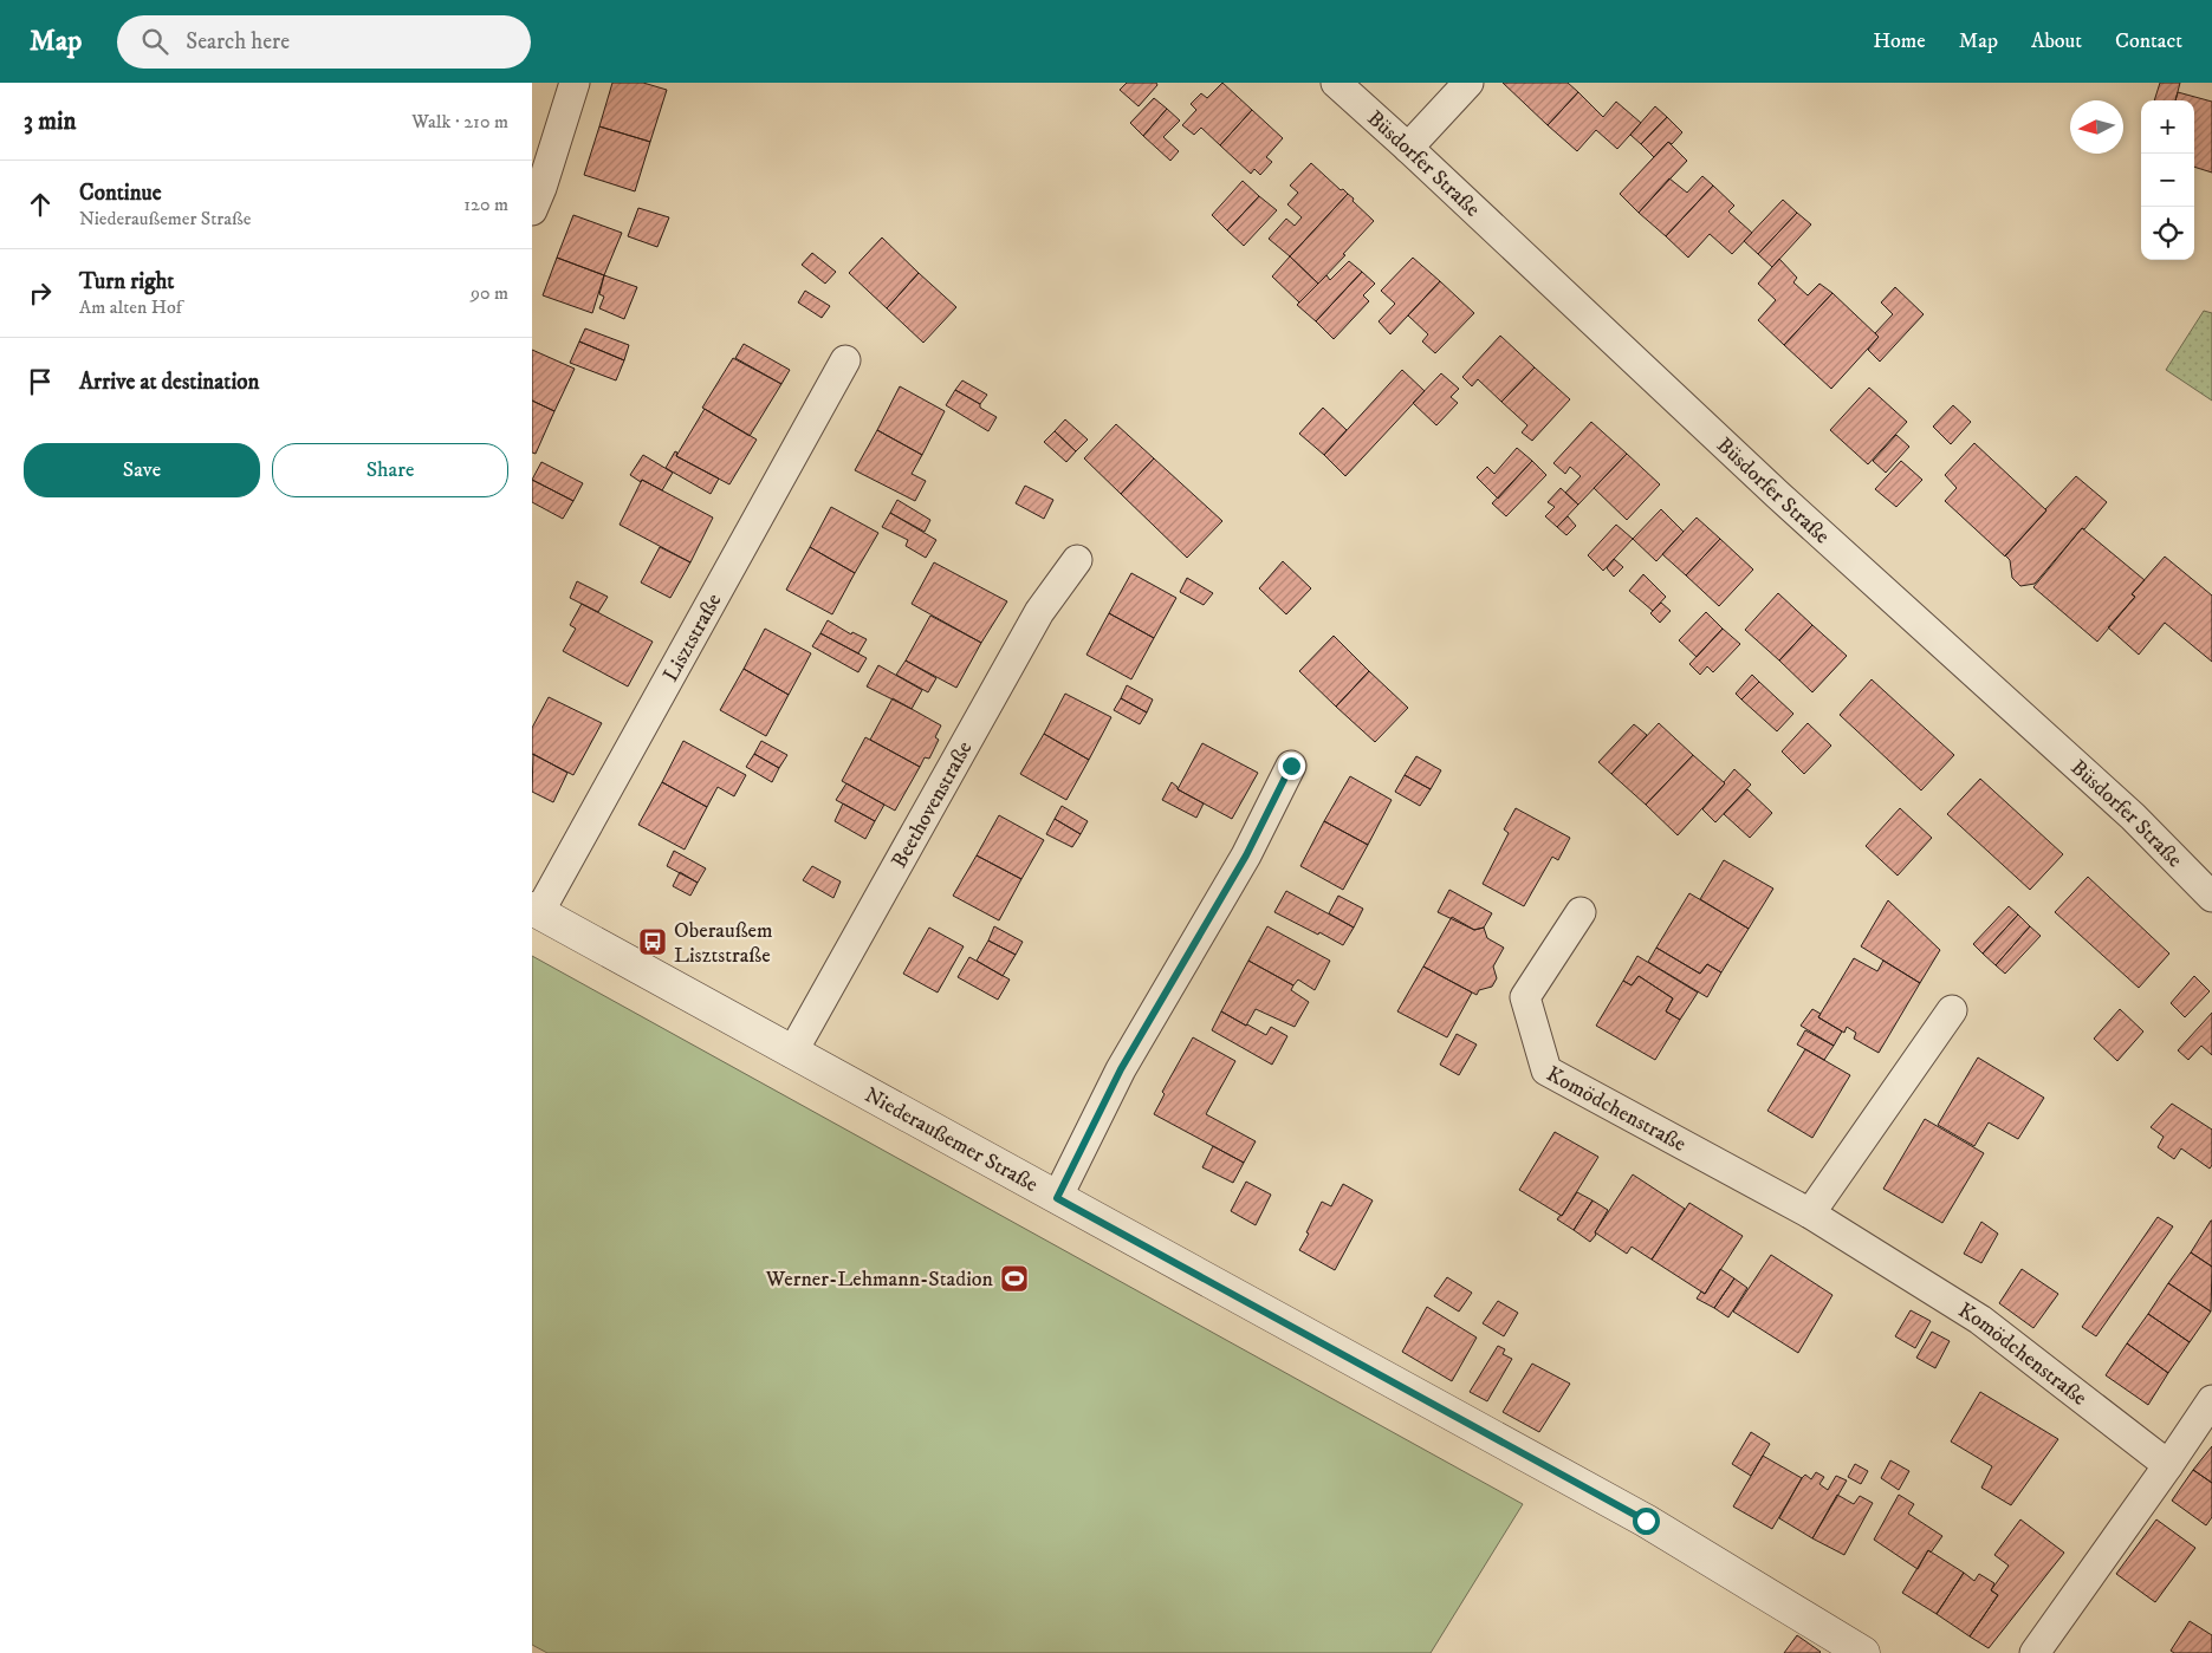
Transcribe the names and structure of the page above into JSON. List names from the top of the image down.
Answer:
{
  "streets": {
    "street": [
      "Büsdorfer Straße",
      "Lisztstraße",
      "Beethovenstraße",
      "Komödchenstraße",
      "Niederaußemer Straße"
    ]
  },
  "crossings": [
    ["Lisztstraße", "Niederaußemer Straße"],
    ["Beethovenstraße", "Niederaußemer Straße"]
  ],
  "places": {
    "bus stop": ["Oberaußem Lisztstraße"],
    "sports": ["Werner-Lehmann-Stadion"]
  },
  "north": "left",
  "page": {
    "header": "Map",
    "search": "Search here",
    "nav": [
      "Home",
      "Map",
      "About",
      "Contact"
    ],
    "heading": ["3 min", "Walk · 210 m"],
    "map_buttons": ["+", "−"],
    "list": [
      ["Continue", "Niederaußemer Straße", "120 m"],
      ["Turn right", "Am alten Hof", "90 m"],
      "Arrive at destination"
    ],
    "buttons": ["Save", "Share"]
  }
}
